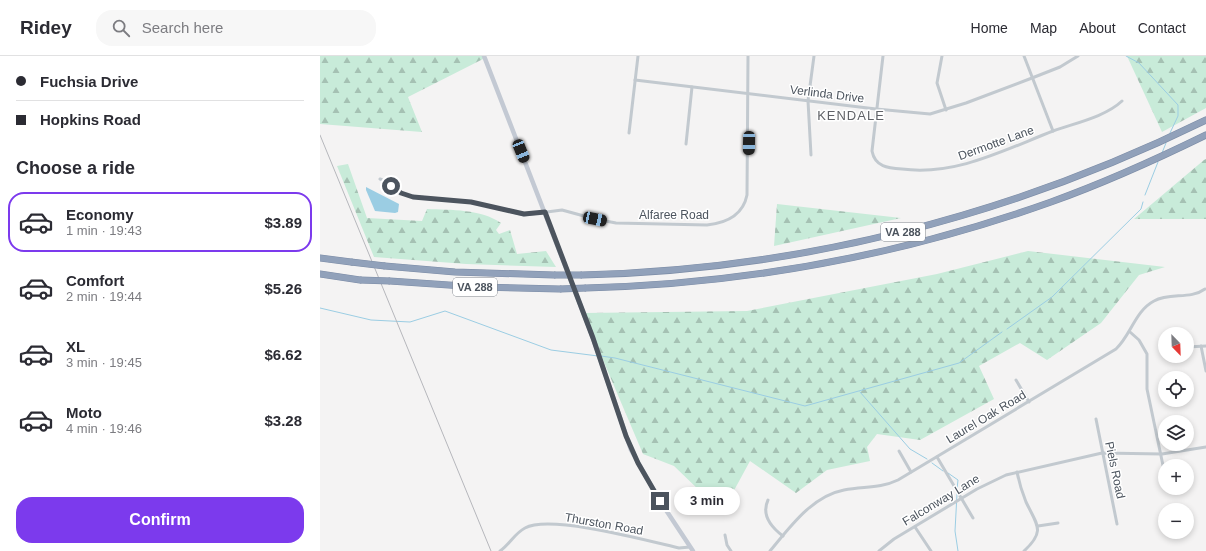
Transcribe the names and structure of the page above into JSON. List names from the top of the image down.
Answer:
{
  "streets": {
    "highway": ["VA 288"],
    "street": [
      "Verlinda Drive",
      "Dermotte Lane",
      "Alfaree Road",
      "Laurel Oak Road",
      "Piels Road",
      "Falconway Lane",
      "Thurston Road"
    ]
  },
  "crossings": [
    ["Verlinda Drive", "Dermotte Lane"],
    ["Verlinda Drive", "Alfaree Road"],
    ["Piels Road", "Falconway Lane"]
  ],
  "districts": ["KENDALE"],
  "north": "bottom right",
  "page": {
    "header": "Ridey",
    "search": "Search here",
    "nav": [
      "Home",
      "Map",
      "About",
      "Contact"
    ],
    "banner": ["Fuchsia Drive", "Hopkins Road"],
    "heading": "Choose a ride",
    "list": [
      {
        "name": "Economy",
        "note": "1 min · 19:43",
        "value": "$3.89"
      },
      {
        "name": "Comfort",
        "note": "2 min · 19:44",
        "value": "$5.26"
      },
      {
        "name": "XL",
        "note": "3 min · 19:45",
        "value": "$6.62"
      },
      {
        "name": "Moto",
        "note": "4 min · 19:46",
        "value": "$3.28"
      }
    ],
    "map_buttons": ["+", "−"],
    "bubble": "3 min",
    "buttons": "Confirm"
  }
}
